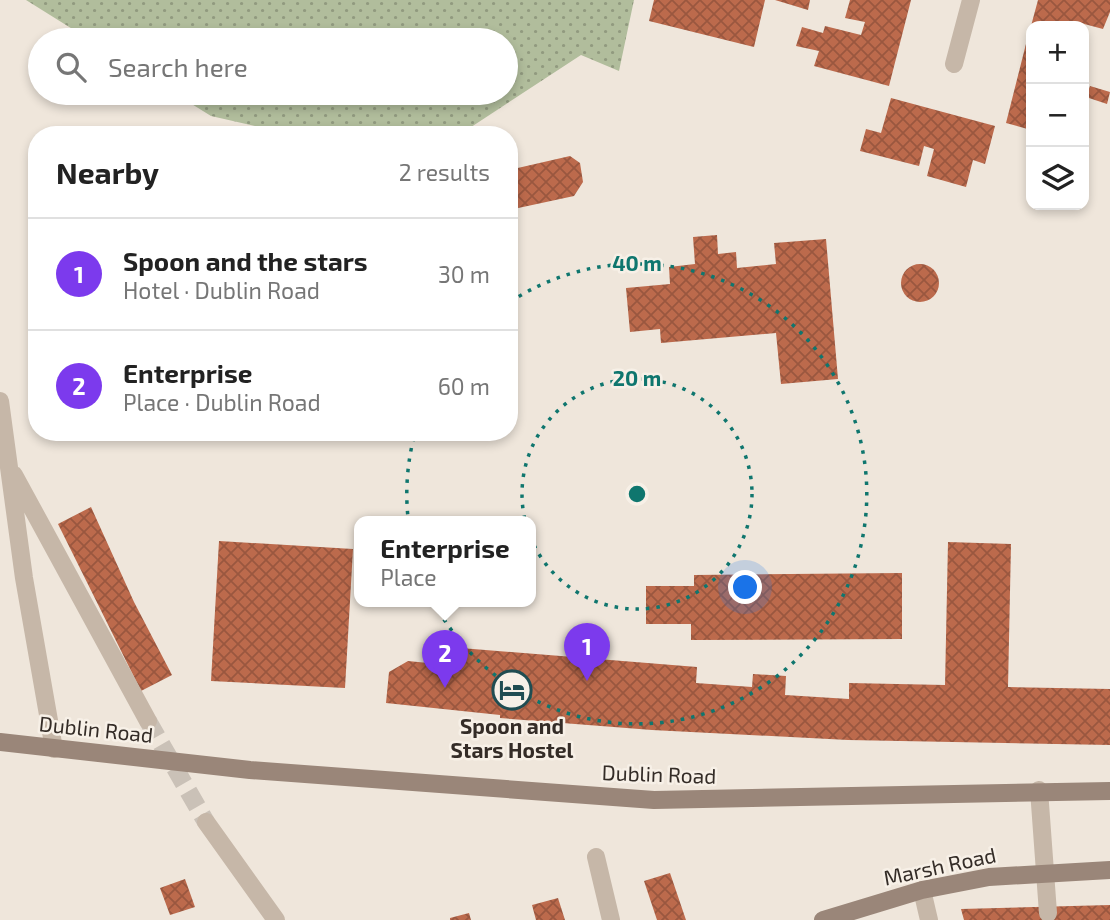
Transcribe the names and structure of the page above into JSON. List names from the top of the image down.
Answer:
{
  "streets": {
    "main road": ["Dublin Road", "Marsh Road"]
  },
  "places": {
    "hotel": ["Spoon and Stars Hostel"]
  },
  "page": {
    "map_buttons": ["+", "−"],
    "search": "Search here",
    "heading": ["Nearby", "2 results"],
    "list": [
      {
        "mark": "1",
        "name": "Spoon and the stars",
        "note": "Hotel · Dublin Road",
        "value": "30 m"
      },
      {
        "mark": "2",
        "name": "Enterprise",
        "note": "Place · Dublin Road",
        "value": "60 m"
      }
    ],
    "popup": ["Enterprise", "Place"],
    "pins": ["1", "2"]
  },
  "rings": ["40 m", "20 m"]
}
